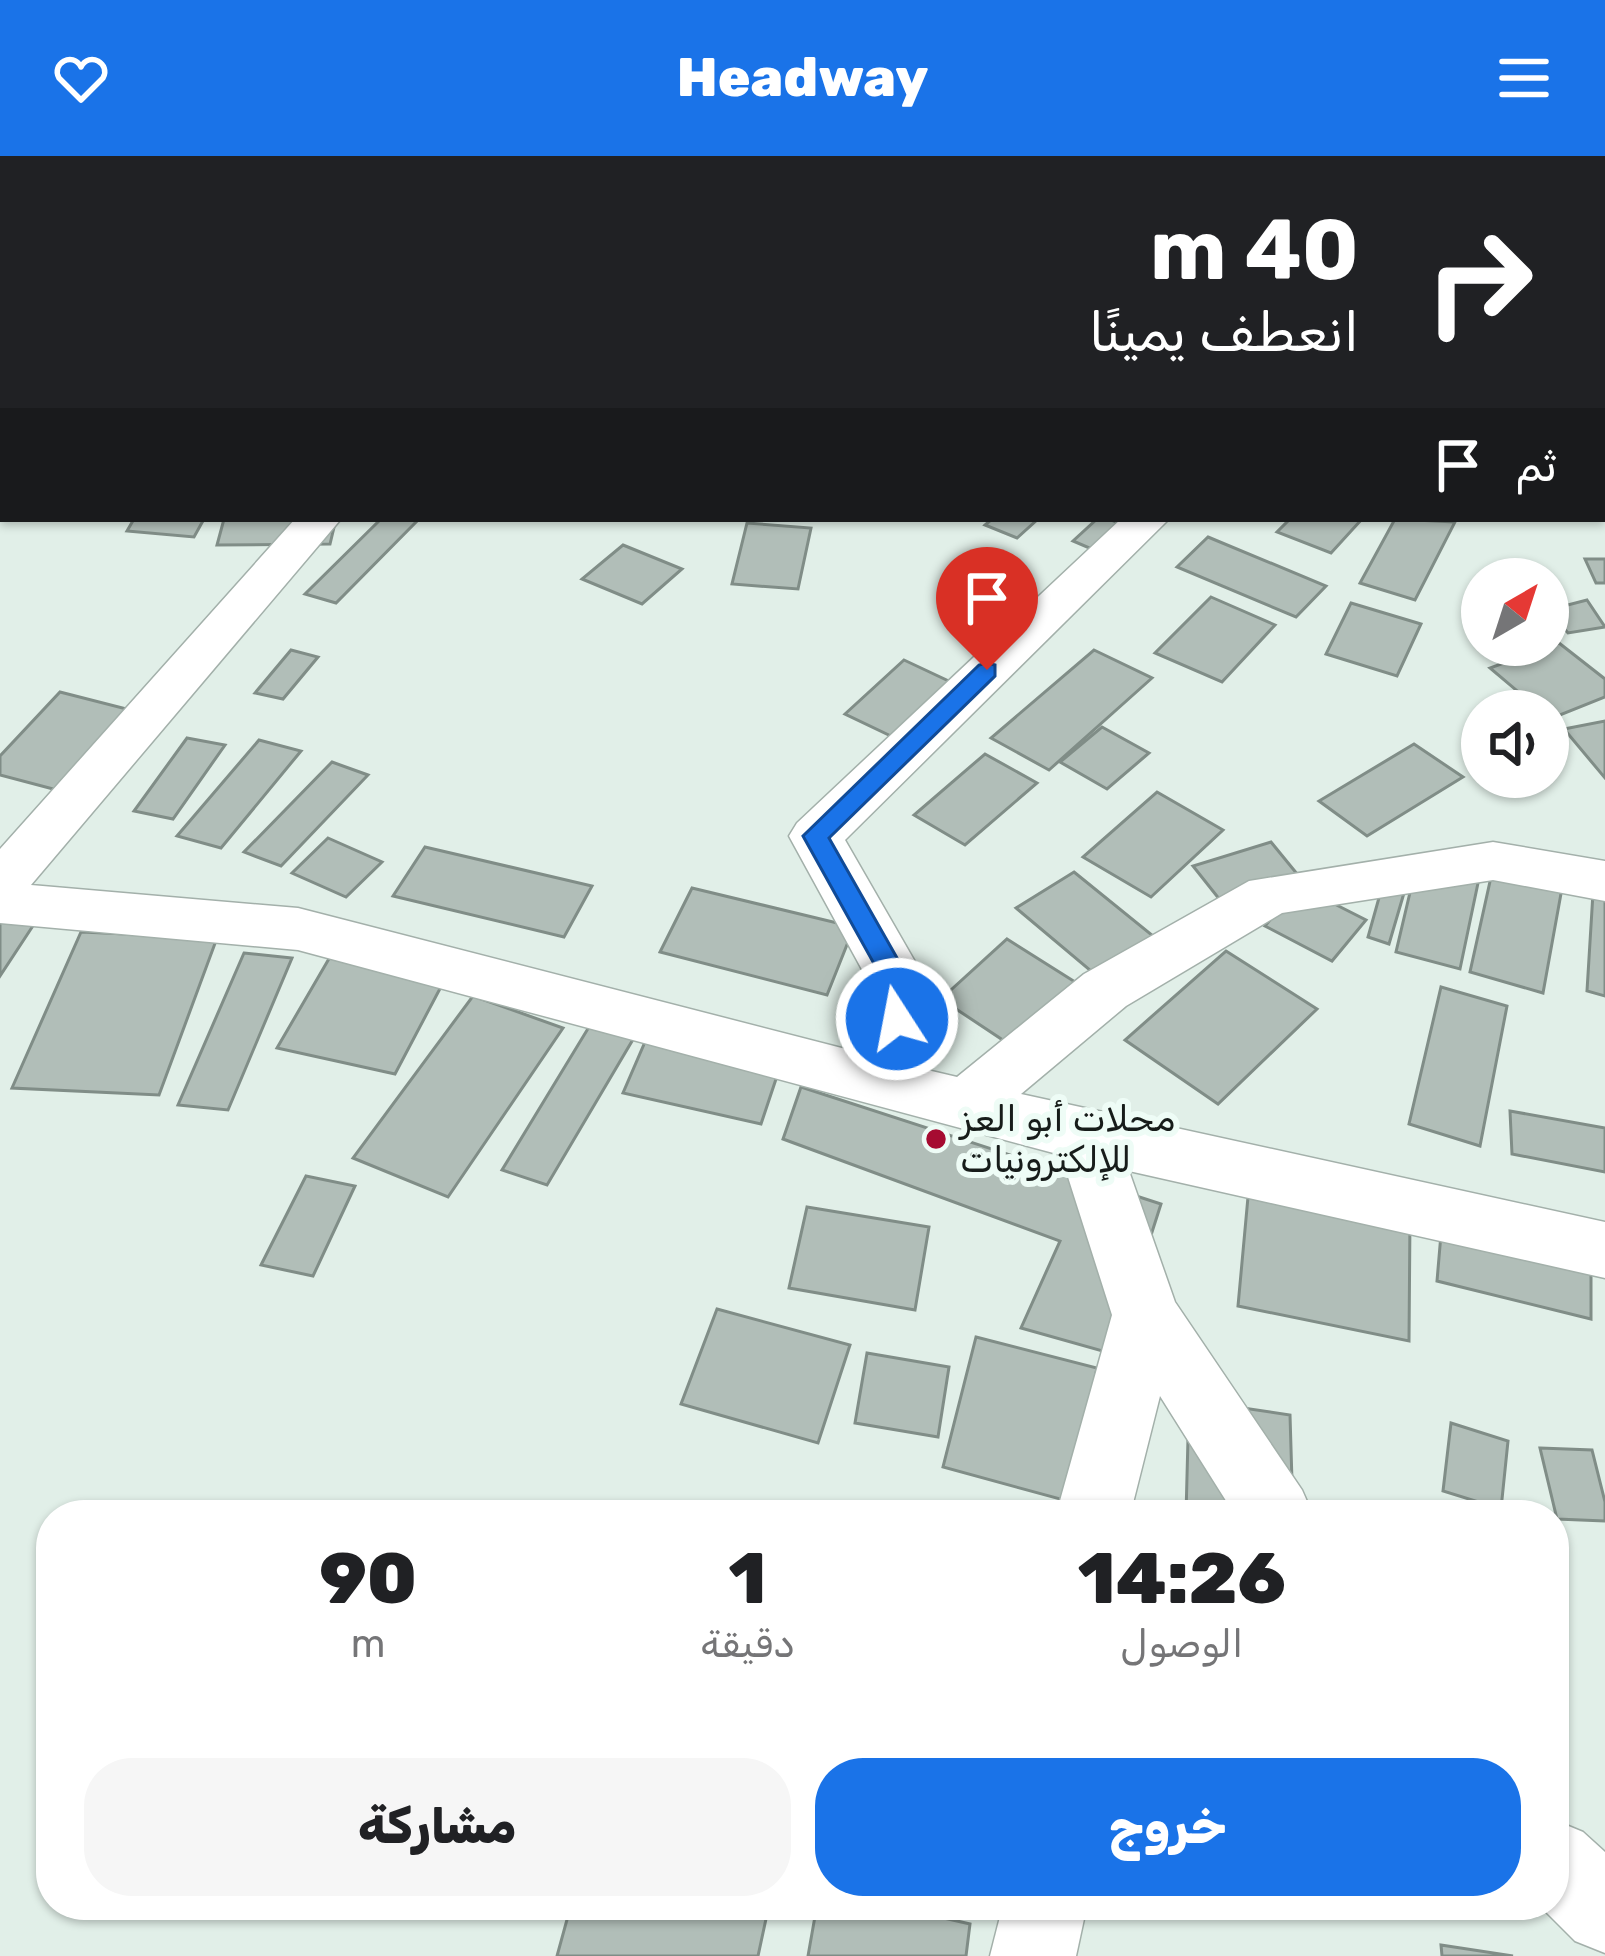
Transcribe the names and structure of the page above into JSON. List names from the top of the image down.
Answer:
{
  "places": ["محلات أبو العز للإلكترونيات"],
  "north": "top right",
  "page": {
    "header": "Headway",
    "turn": ["40 m", "انعطف يمينًا"],
    "then": "ثم",
    "eta": [
      "14:26",
      "الوصول",
      "1",
      "دقيقة",
      "90",
      "m"
    ],
    "buttons": ["خروج", "مشاركة"]
  }
}
